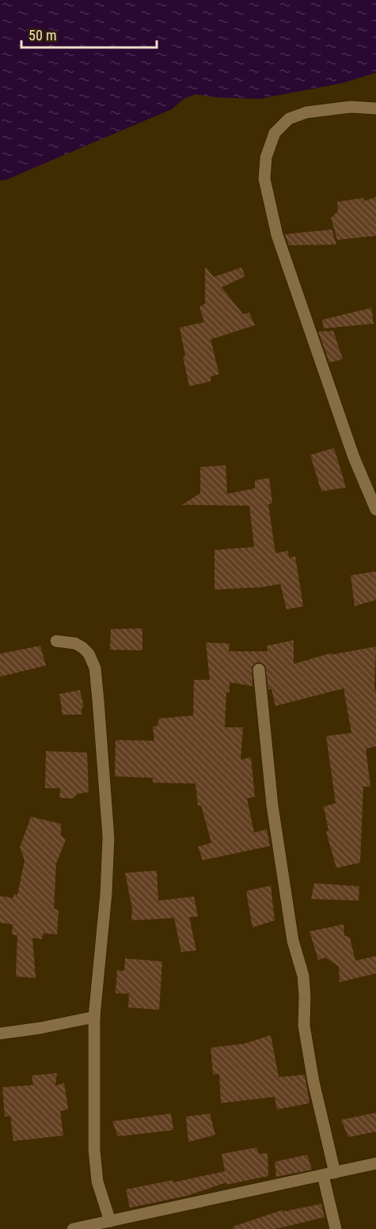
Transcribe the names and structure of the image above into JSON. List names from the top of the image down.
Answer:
{
  "scale_bar": "50 m"
}
